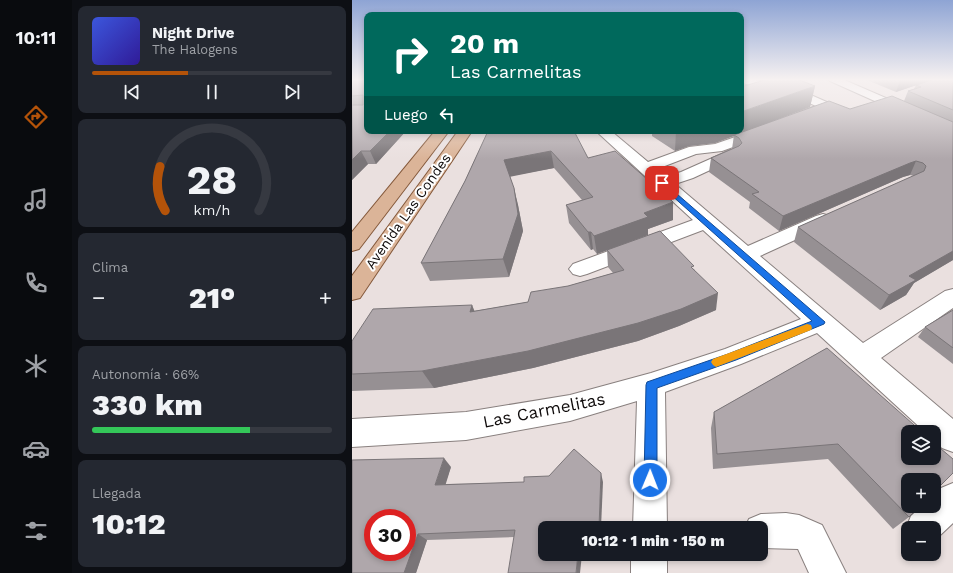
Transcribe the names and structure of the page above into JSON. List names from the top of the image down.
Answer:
{
  "streets": {
    "main road": ["Avenida Las Condes"],
    "street": ["Las Carmelitas"]
  },
  "page": {
    "tabs": "10:11",
    "turn": ["20 m", "Las Carmelitas"],
    "song": ["Night Drive", "The Halogens"],
    "then": "Luego",
    "tile": [
      "Clima",
      ["Autonomía · 66%", "330 km"],
      ["Llegada", "10:12"]
    ],
    "heat": ["−", "21°", "+"],
    "map_buttons": ["+", "−"],
    "limit": "30",
    "trip": "10:12 · 1 min · 150 m",
    "gauge": ["28", "km/h"]
  }
}
